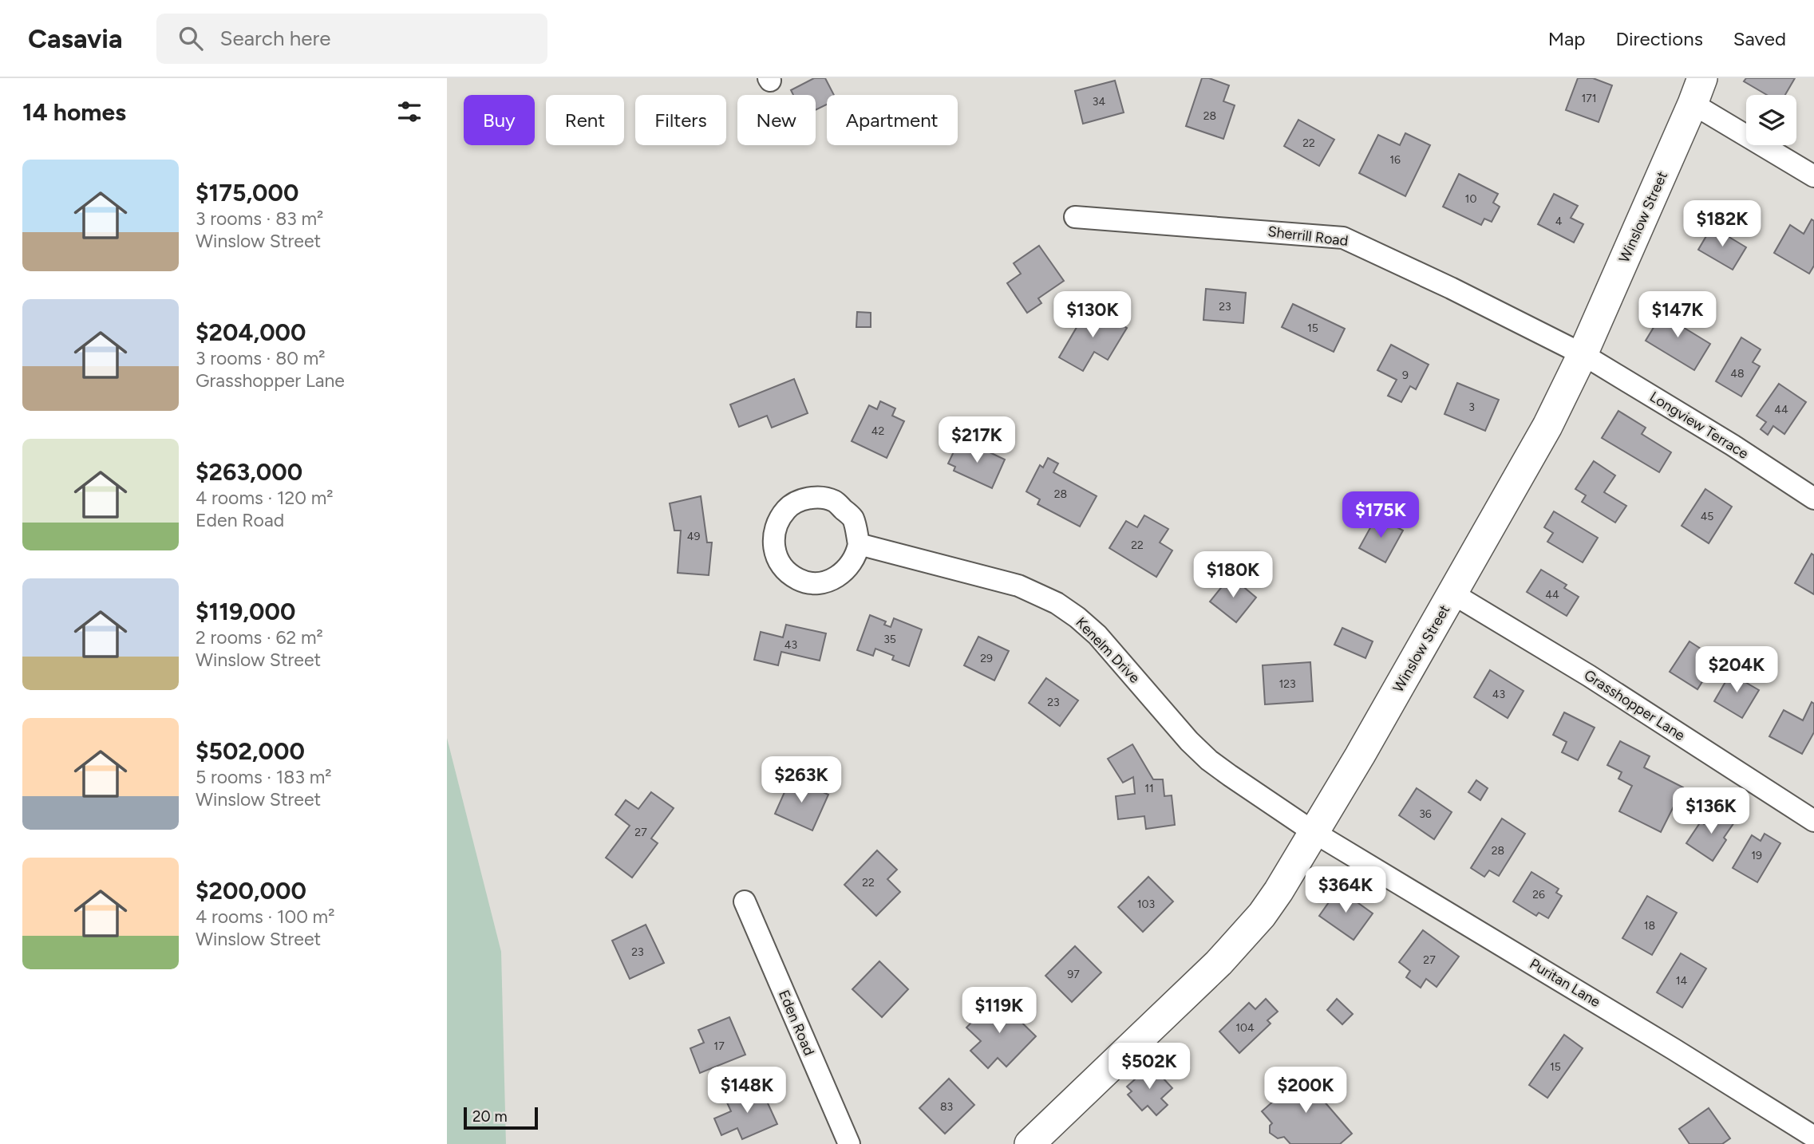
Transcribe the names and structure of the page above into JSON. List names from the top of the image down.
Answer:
{
  "streets": {
    "street": [
      "Winslow Street",
      "Sherrill Road",
      "Longview Terrace",
      "Kenelm Drive",
      "Grasshopper Lane",
      "Puritan Lane",
      "Eden Road"
    ]
  },
  "crossings": [
    ["Winslow Street", "Sherrill Road"],
    ["Winslow Street", "Longview Terrace"],
    ["Winslow Street", "Kenelm Drive"],
    ["Winslow Street", "Grasshopper Lane"],
    ["Winslow Street", "Puritan Lane"],
    ["Sherrill Road", "Longview Terrace"],
    ["Kenelm Drive", "Puritan Lane"]
  ],
  "house_numbers": [
    "171",
    "34",
    "28",
    "22",
    "16",
    "10",
    "4",
    "23",
    "15",
    "48",
    "9",
    "3",
    "44",
    "42",
    "28",
    "45",
    "49",
    "22",
    "44",
    "35",
    "43",
    "29",
    "123",
    "43",
    "23",
    "11",
    "36",
    "27",
    "28",
    "19",
    "22",
    "26",
    "103",
    "18",
    "23",
    "27",
    "97",
    "14",
    "104",
    "17",
    "15",
    "83"
  ],
  "scale_bar": "20 m",
  "page": {
    "header": "Casavia",
    "search": "Search here",
    "nav": ["Map", "Directions", "Saved"],
    "heading": "14 homes",
    "chip": [
      "Buy",
      "Rent",
      "Filters",
      "New",
      "Apartment"
    ],
    "list": [
      {
        "name": "$175,000",
        "note": "3 rooms · 83 m² · Winslow Street"
      },
      {
        "name": "$204,000",
        "note": "3 rooms · 80 m² · Grasshopper Lane"
      },
      {
        "name": "$263,000",
        "note": "4 rooms · 120 m² · Eden Road"
      },
      {
        "name": "$119,000",
        "note": "2 rooms · 62 m² · Winslow Street"
      },
      {
        "name": "$502,000",
        "note": "5 rooms · 183 m² · Winslow Street"
      },
      {
        "name": "$200,000",
        "note": "4 rooms · 100 m² · Winslow Street"
      }
    ],
    "price": [
      "$182K",
      "$130K",
      "$147K",
      "$217K",
      "$175K",
      "$180K",
      "$204K",
      "$263K",
      "$136K",
      "$364K",
      "$119K",
      "$502K",
      "$148K",
      "$200K"
    ],
    "scale": "20 m"
  }
}
